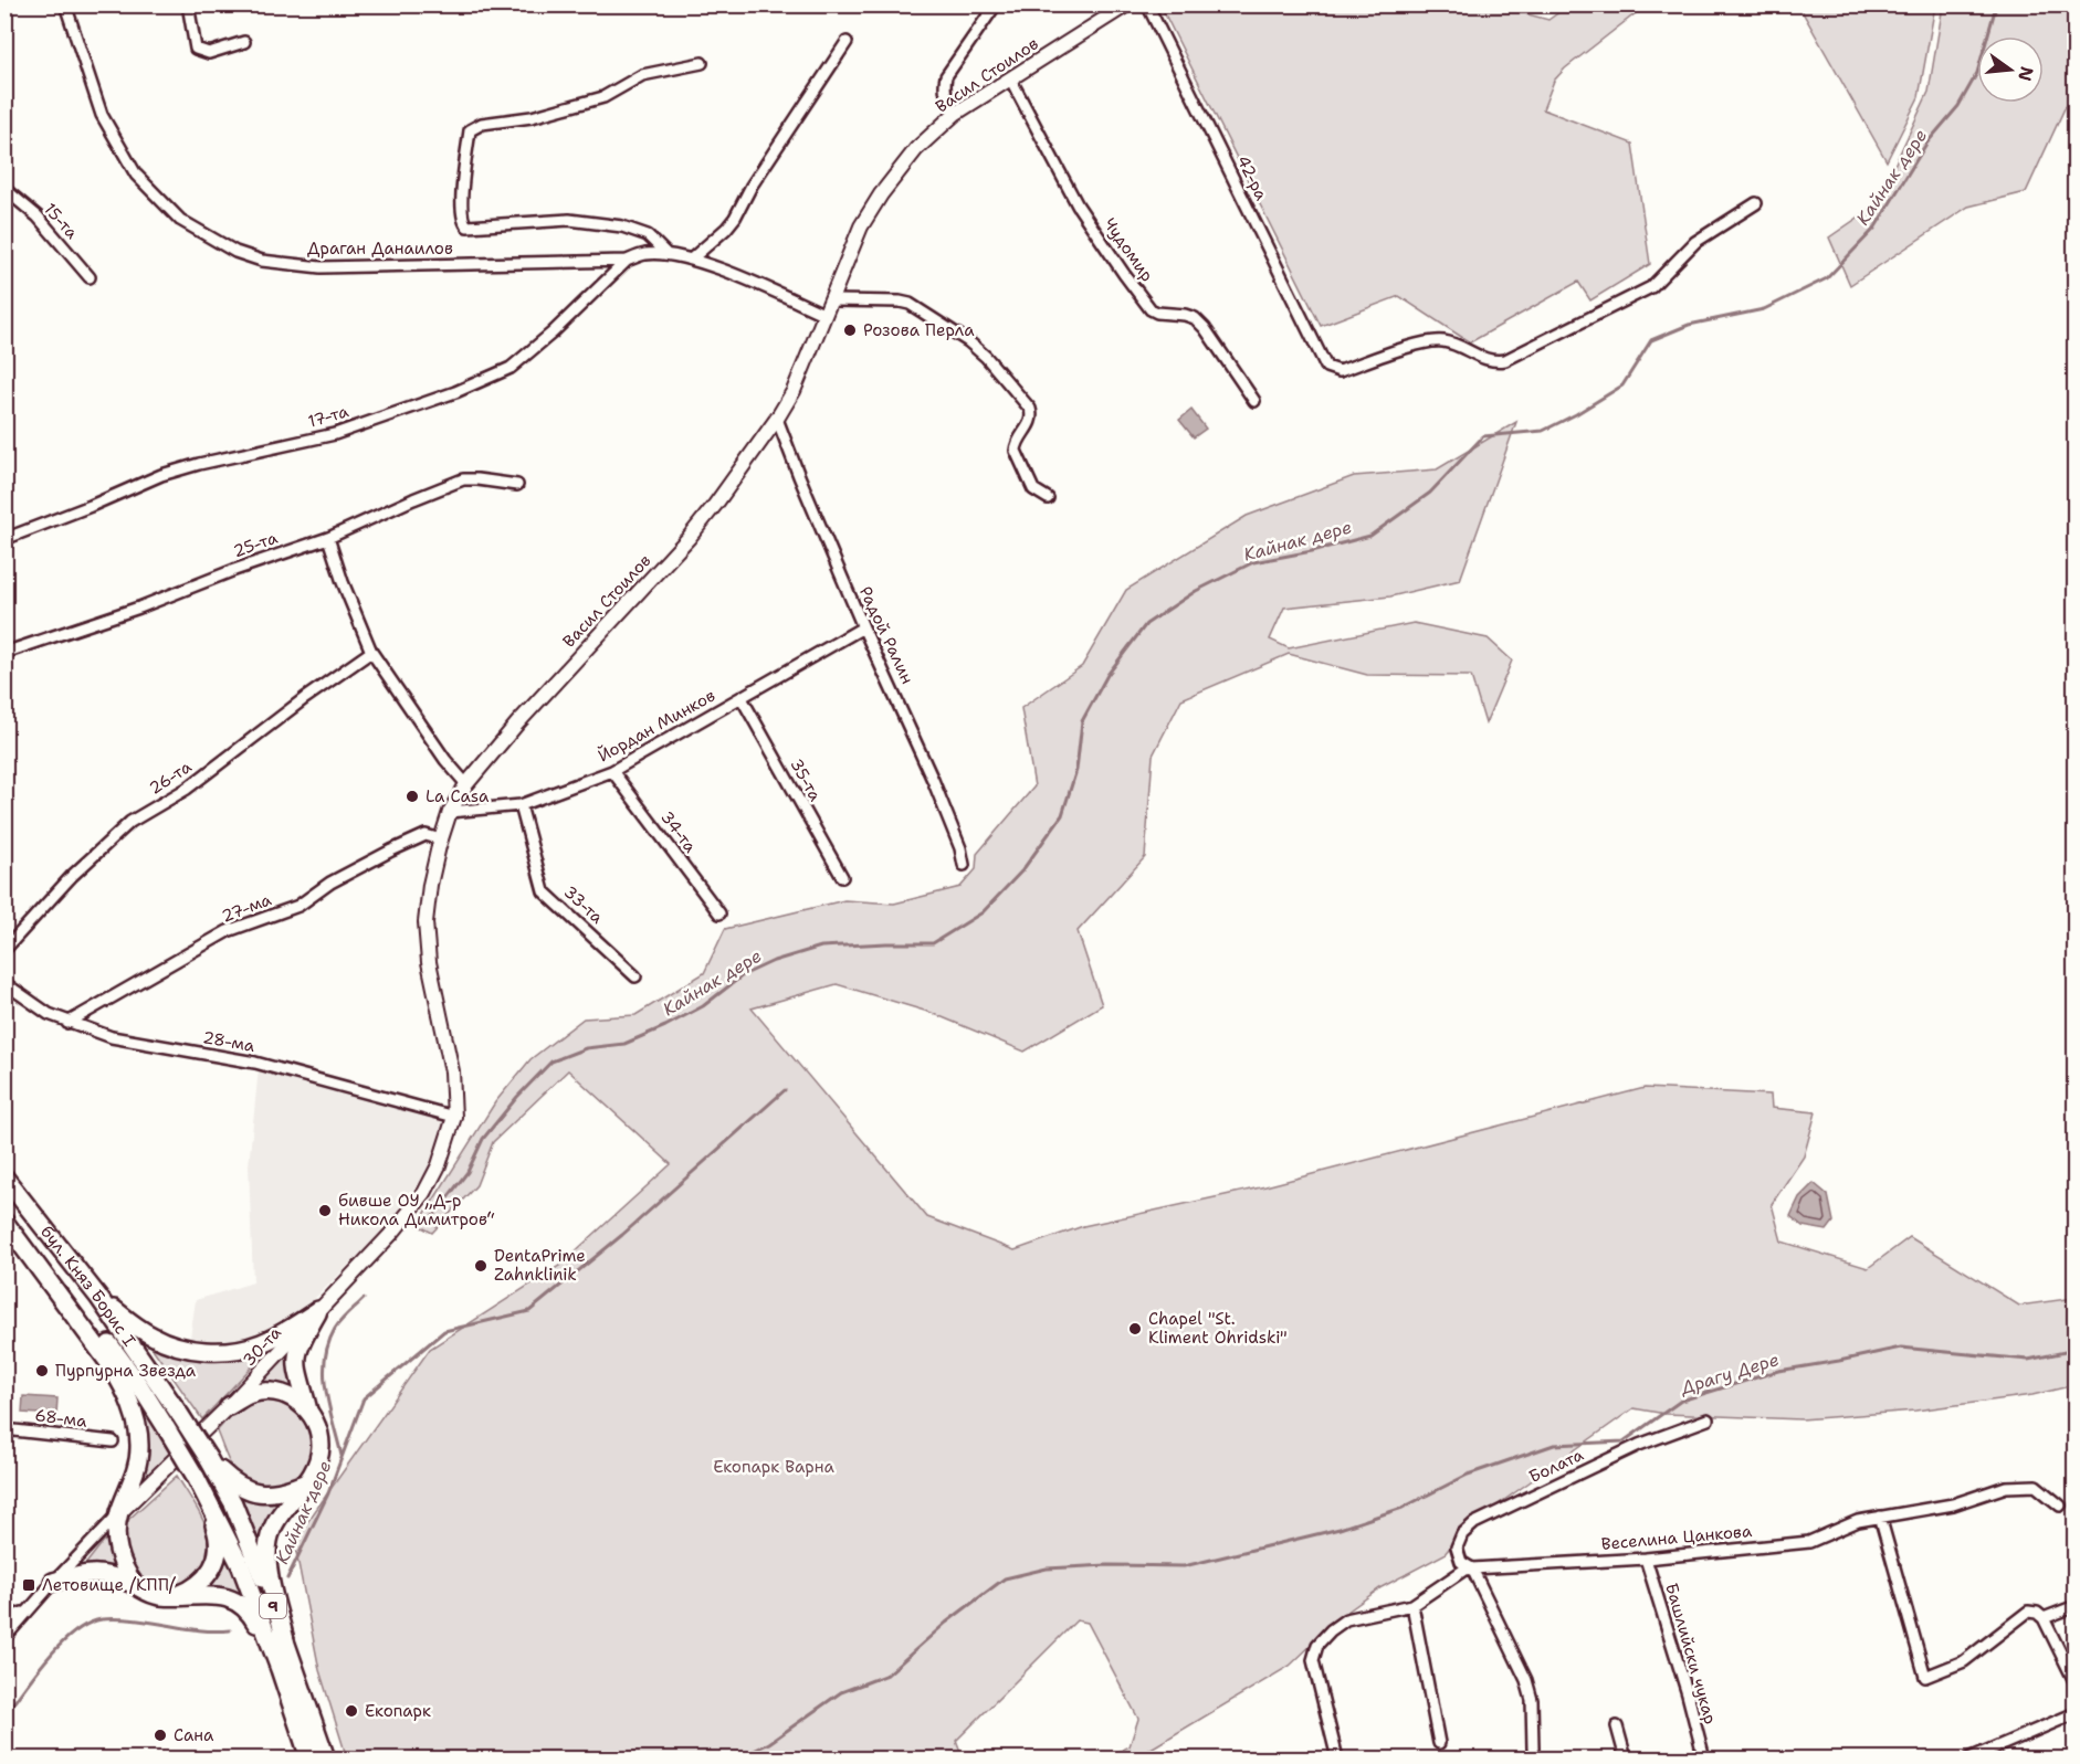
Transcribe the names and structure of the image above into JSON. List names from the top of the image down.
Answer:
{
  "streets": {
    "highway": ["бул. Княз Борис I", "9"],
    "street": [
      "Васил Стоилов",
      "42-ра",
      "15-та",
      "Драган Данаилов",
      "Чудомир",
      "17-та",
      "25-та",
      "Радой Ралин",
      "Йордан Минков",
      "26-та",
      "35-та",
      "34-та",
      "33-та",
      "27-ма",
      "28-ма",
      "30-та",
      "68-ма",
      "Болата",
      "Веселина Цанкова",
      "Башлийски чукар"
    ]
  },
  "crossings": [
    ["Васил Стоилов", "Драган Данаилов"],
    ["Васил Стоилов", "Чудомир"],
    ["Васил Стоилов", "Радой Ралин"],
    ["Васил Стоилов", "Йордан Минков"],
    ["Васил Стоилов", "27-ма"],
    ["Васил Стоилов", "28-ма"],
    ["Васил Стоилов", "30-та"],
    ["Драган Данаилов", "17-та"],
    ["Радой Ралин", "Йордан Минков"],
    ["Йордан Минков", "35-та"],
    ["Йордан Минков", "34-та"],
    ["Йордан Минков", "33-та"],
    ["27-ма", "28-ма"],
    ["Болата", "Веселина Цанкова"],
    ["Веселина Цанкова", "Башлийски чукар"]
  ],
  "water": ["Кайнак дере", "Драгу Дере"],
  "parks": ["Екопарк Варна"],
  "places": {
    "other": [
      "Розова Перла",
      "La Casa",
      "бивше ОУ „Д-р Никола Димитров“",
      "DentaPrime Zahnklinik",
      "Chapel \"St. Kliment Ohridski\"",
      "Пурпурна Звезда",
      "Екопарк",
      "Сана"
    ],
    "transit": ["Летовище /КПП/"]
  },
  "north": "right"
}
